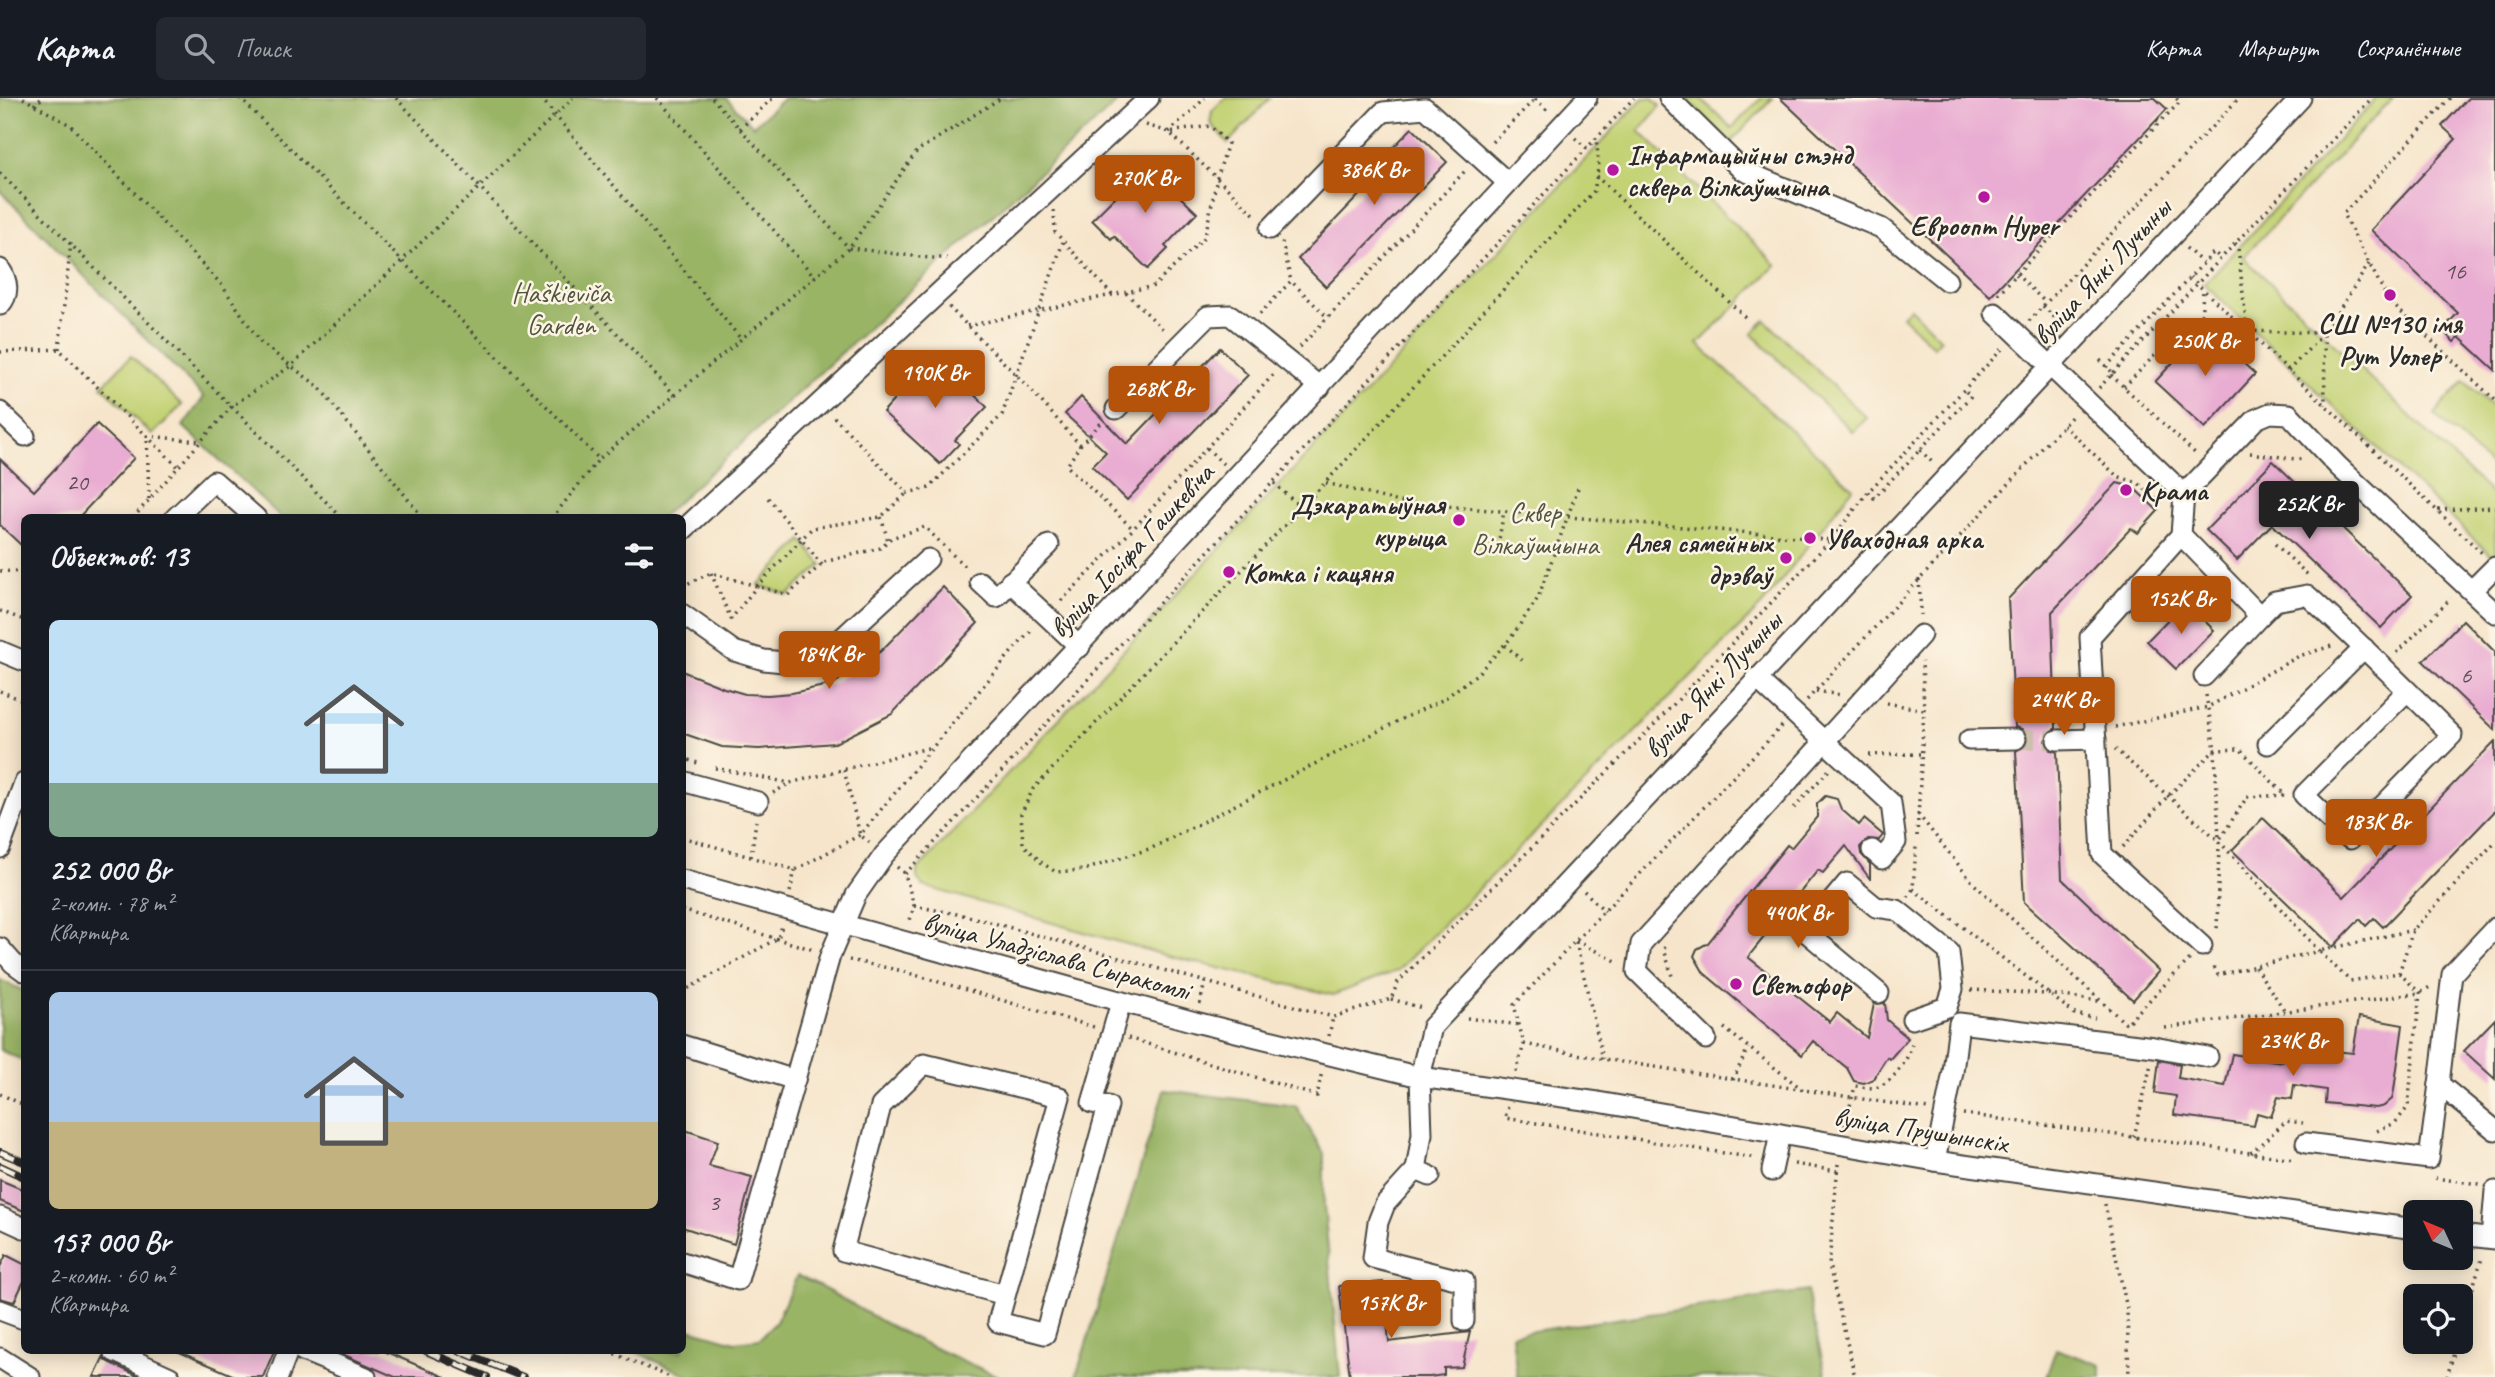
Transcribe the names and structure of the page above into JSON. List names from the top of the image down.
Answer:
{
  "streets": {
    "street": [
      "вуліца Янкі Лучыны",
      "вуліца Іосіфа Гашкевіча",
      "вуліца Уладзіслава Сыракомлі",
      "вуліца Прушынскіх"
    ]
  },
  "crossings": [
    ["вуліца Янкі Лучыны", "вуліца Уладзіслава Сыракомлі"],
    ["вуліца Янкі Лучыны", "вуліца Прушынскіх"],
    ["вуліца Іосіфа Гашкевіча", "вуліца Уладзіслава Сыракомлі"],
    ["вуліца Уладзіслава Сыракомлі", "вуліца Прушынскіх"]
  ],
  "parks": ["Haškieviča Garden", "Сквер Вілкаўшчына"],
  "places": [
    "Інфармацыйны стэнд сквера Вілкаўшчына",
    "Евроопт Hyper",
    "СШ №130 імя Рут Уолер",
    "Крама",
    "Дэкаратыўная курыца",
    "Уваходная арка",
    "Алея сямейных дрэваў",
    "Котка і кацяня",
    "Светофор"
  ],
  "house_numbers": [
    "16",
    "20",
    "6",
    "3"
  ],
  "north": "top left",
  "page": {
    "header": "Карта",
    "search": "Поиск",
    "nav": ["Карта", "Маршрут", "Сохранённые"],
    "price": [
      "386K Br",
      "270K Br",
      "250K Br",
      "190K Br",
      "268K Br",
      "252K Br",
      "152K Br",
      "184K Br",
      "244K Br",
      "183K Br",
      "440K Br",
      "234K Br",
      "157K Br"
    ],
    "heading": "Объектов: 13",
    "list": [
      {
        "name": "252 000 Br",
        "note": "2-комн. · 78 m² · Квартира"
      },
      {
        "name": "157 000 Br",
        "note": "2-комн. · 60 m² · Квартира"
      }
    ]
  }
}
